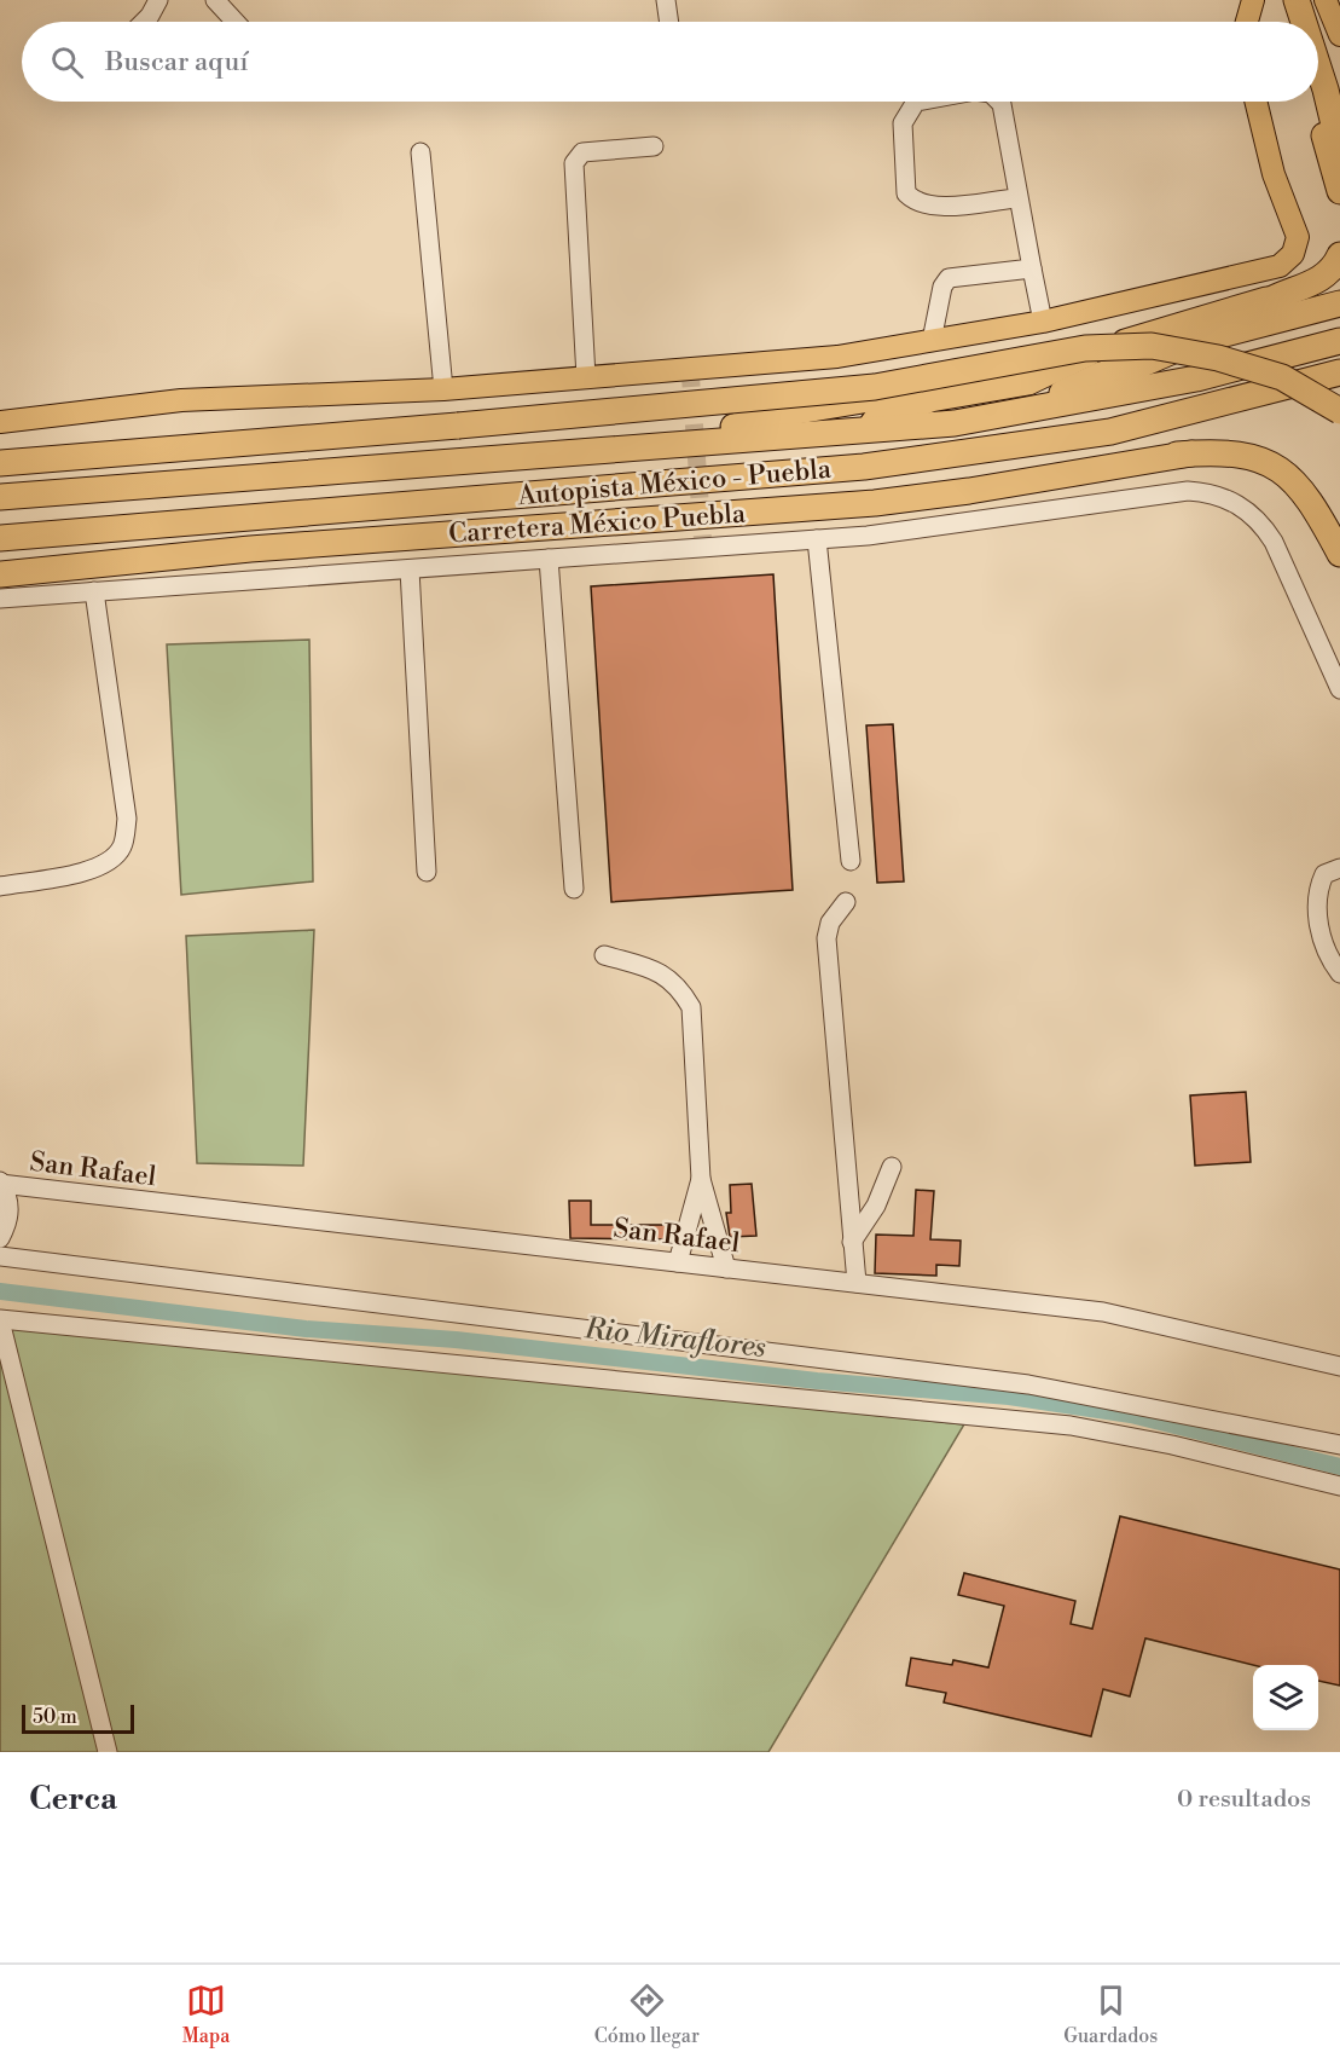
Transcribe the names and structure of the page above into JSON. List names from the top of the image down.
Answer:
{
  "streets": {
    "highway": ["Autopista México - Puebla", "Carretera México Puebla"],
    "street": ["San Rafael"]
  },
  "water": ["Rio Miraflores"],
  "scale_bar": "50 m",
  "page": {
    "search": "Buscar aquí",
    "scale": "50 m",
    "heading": ["Cerca", "0 resultados"],
    "nav": ["Mapa", "Cómo llegar", "Guardados"]
  }
}
